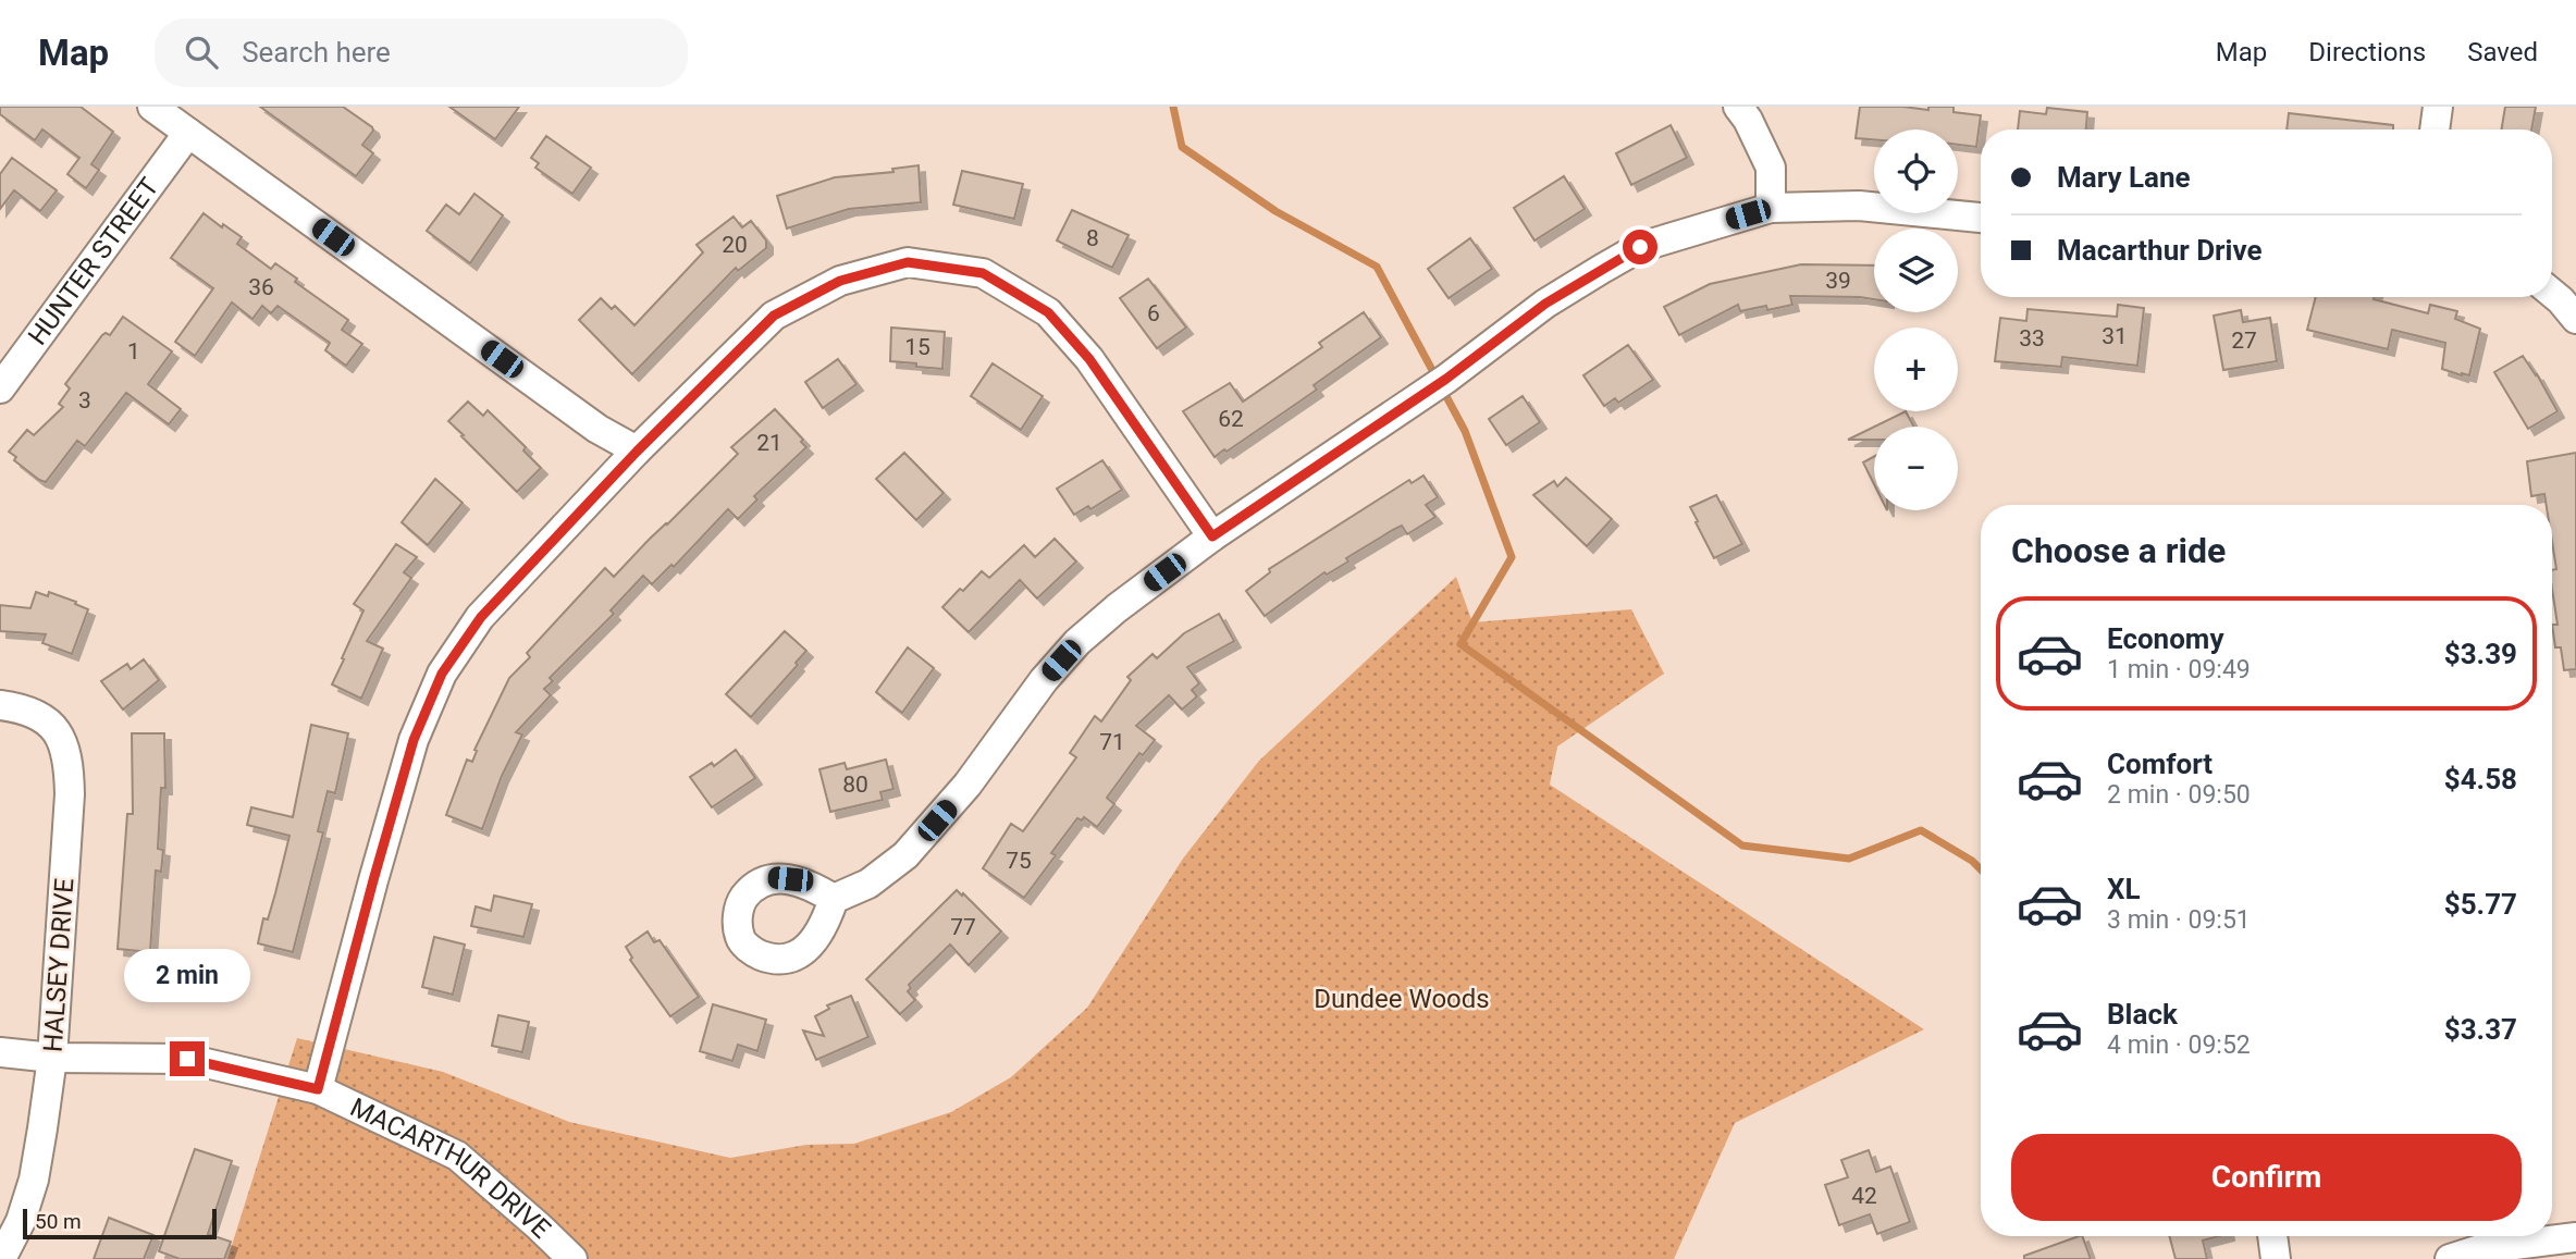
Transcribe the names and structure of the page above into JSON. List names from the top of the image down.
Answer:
{
  "streets": {
    "street": ["HUNTER STREET", "HALSEY DRIVE", "MACARTHUR DRIVE"]
  },
  "crossings": [
    ["HALSEY DRIVE", "MACARTHUR DRIVE"]
  ],
  "parks": ["Dundee Woods"],
  "house_numbers": [
    "8",
    "20",
    "39",
    "36",
    "6",
    "31",
    "33",
    "27",
    "15",
    "1",
    "3",
    "62",
    "21",
    "71",
    "80",
    "75",
    "77",
    "42"
  ],
  "scale_bar": "50 m",
  "page": {
    "header": "Map",
    "search": "Search here",
    "nav": ["Map", "Directions", "Saved"],
    "map_buttons": ["+", "−"],
    "banner": ["Mary Lane", "Macarthur Drive"],
    "heading": "Choose a ride",
    "list": [
      {
        "name": "Economy",
        "note": "1 min · 09:49",
        "value": "$3.39"
      },
      {
        "name": "Comfort",
        "note": "2 min · 09:50",
        "value": "$4.58"
      },
      {
        "name": "XL",
        "note": "3 min · 09:51",
        "value": "$5.77"
      },
      {
        "name": "Black",
        "note": "4 min · 09:52",
        "value": "$3.37"
      }
    ],
    "bubble": "2 min",
    "buttons": "Confirm",
    "scale": "50 m"
  }
}
